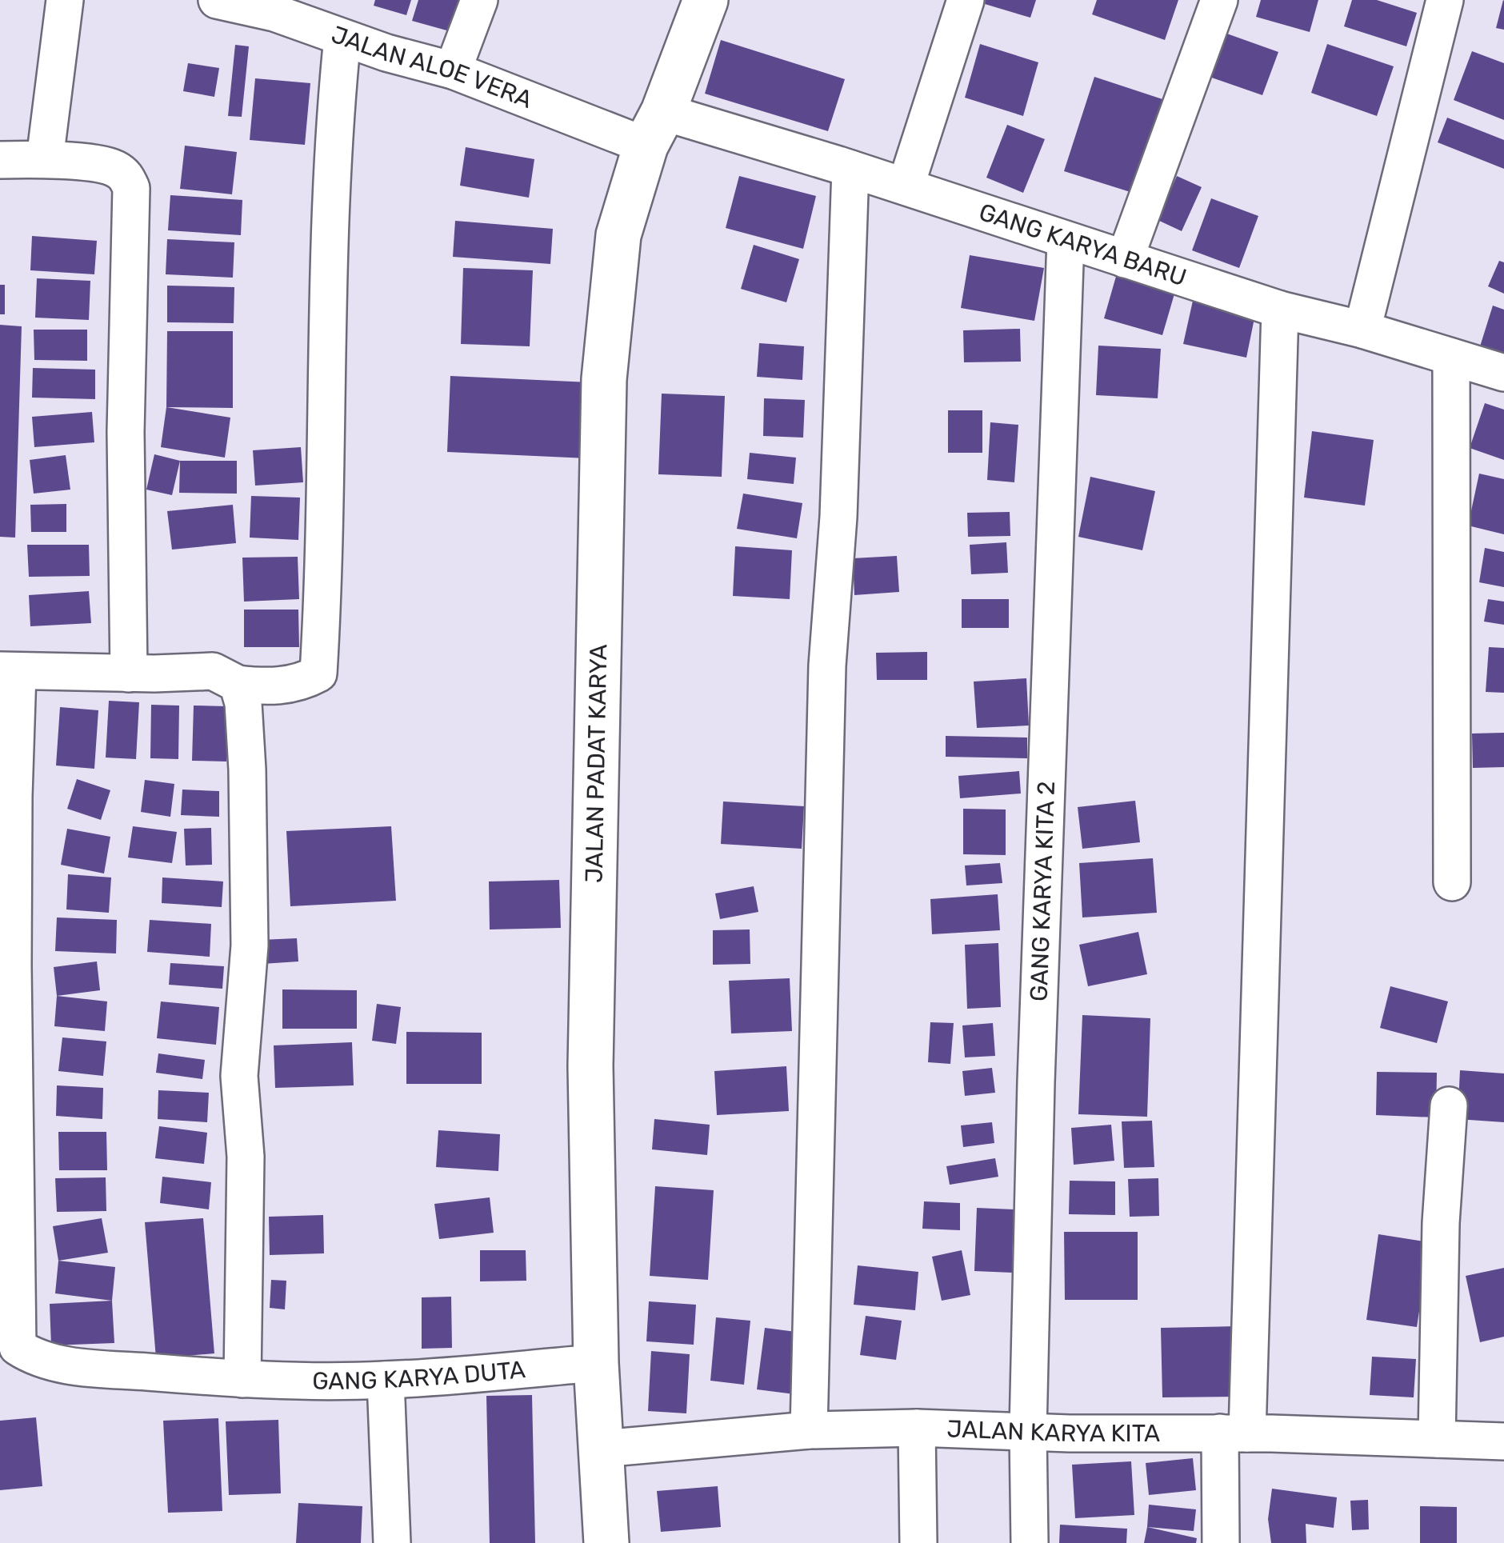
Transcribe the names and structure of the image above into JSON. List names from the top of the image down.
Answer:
{
  "streets": {
    "street": [
      "JALAN ALOE VERA",
      "GANG KARYA BARU",
      "JALAN PADAT KARYA",
      "GANG KARYA KITA 2",
      "GANG KARYA DUTA",
      "JALAN KARYA KITA"
    ]
  },
  "crossings": [
    ["JALAN ALOE VERA", "GANG KARYA BARU"],
    ["JALAN ALOE VERA", "JALAN PADAT KARYA"],
    ["GANG KARYA BARU", "JALAN PADAT KARYA"],
    ["GANG KARYA BARU", "GANG KARYA KITA 2"],
    ["JALAN PADAT KARYA", "GANG KARYA DUTA"],
    ["JALAN PADAT KARYA", "JALAN KARYA KITA"],
    ["GANG KARYA KITA 2", "JALAN KARYA KITA"]
  ]
}
